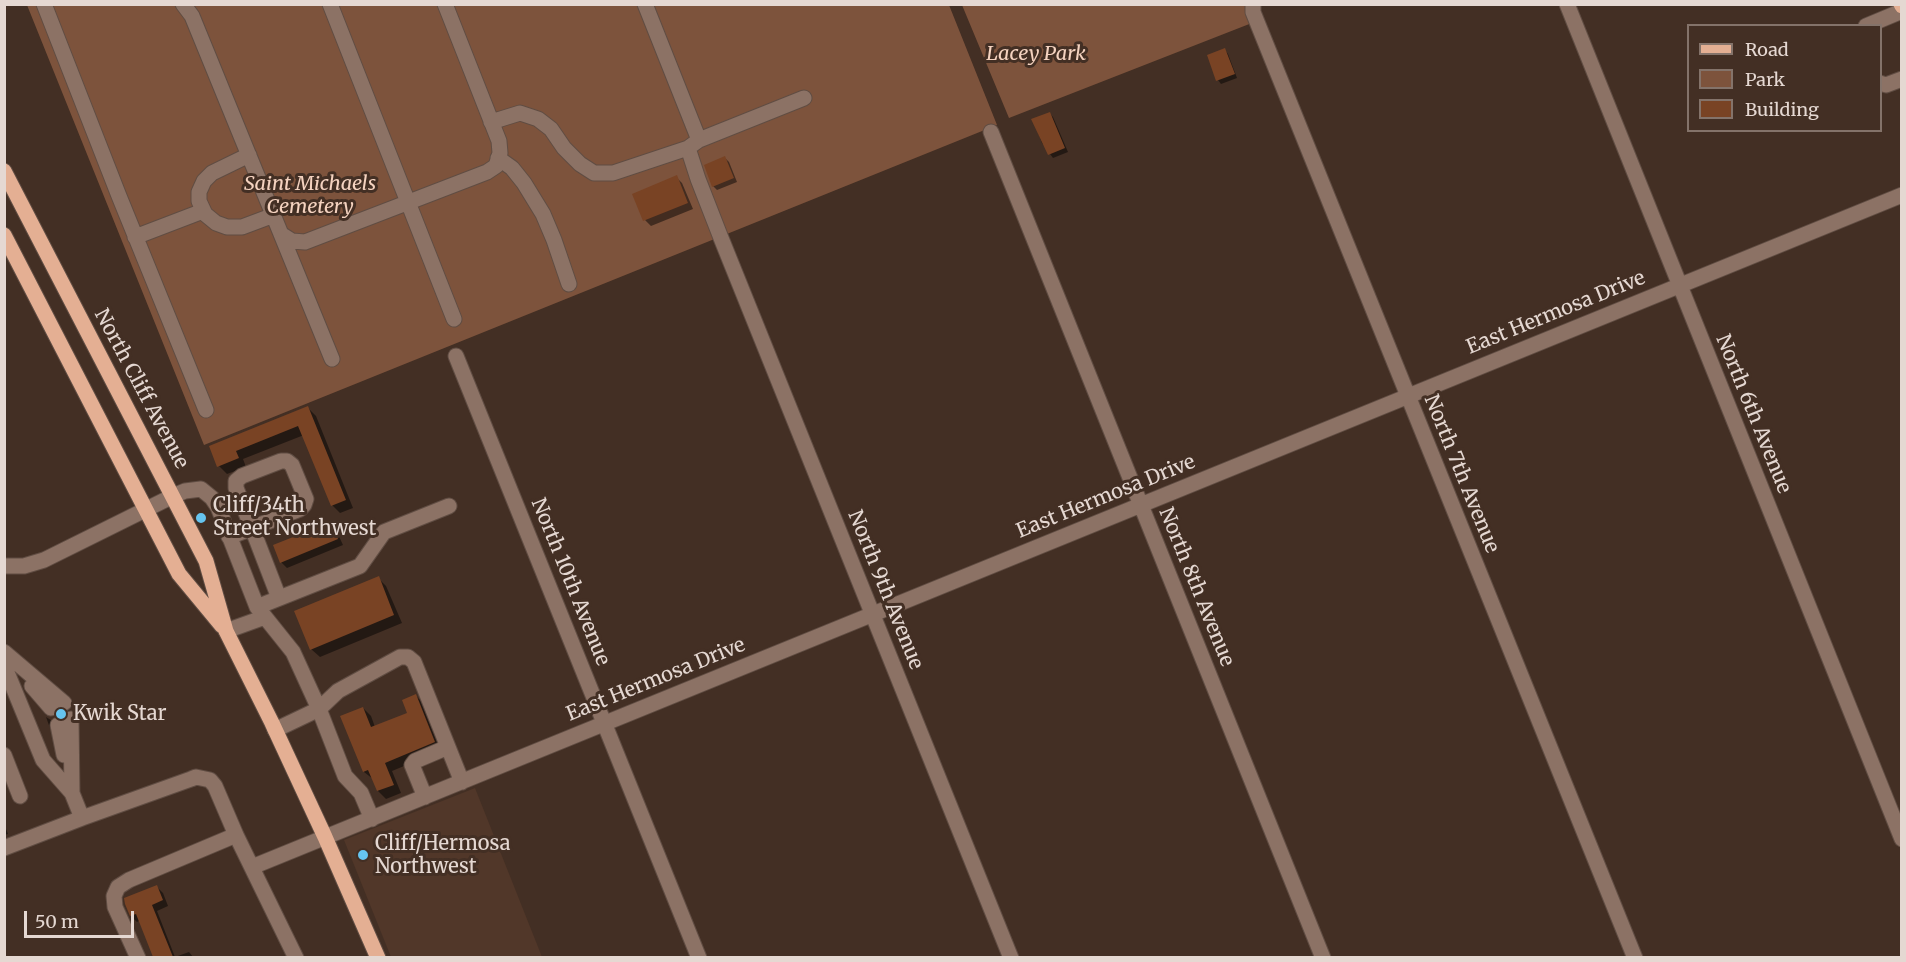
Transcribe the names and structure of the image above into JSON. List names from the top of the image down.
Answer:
{
  "streets": {
    "main road": ["North Cliff Avenue"],
    "street": [
      "East Hermosa Drive",
      "North 6th Avenue",
      "North 7th Avenue",
      "North 10th Avenue",
      "North 8th Avenue",
      "North 9th Avenue"
    ]
  },
  "crossings": [
    ["East Hermosa Drive", "North Cliff Avenue"],
    ["East Hermosa Drive", "North 6th Avenue"],
    ["East Hermosa Drive", "North 7th Avenue"],
    ["East Hermosa Drive", "North 10th Avenue"],
    ["East Hermosa Drive", "North 8th Avenue"],
    ["East Hermosa Drive", "North 9th Avenue"]
  ],
  "parks": ["Lacey Park", "Saint Michaels Cemetery"],
  "places": ["Cliff/34th Street Northwest", "Kwik Star", "Cliff/Hermosa Northwest"],
  "legend": ["Road", "Park", "Building"],
  "scale_bar": "50 m"
}
